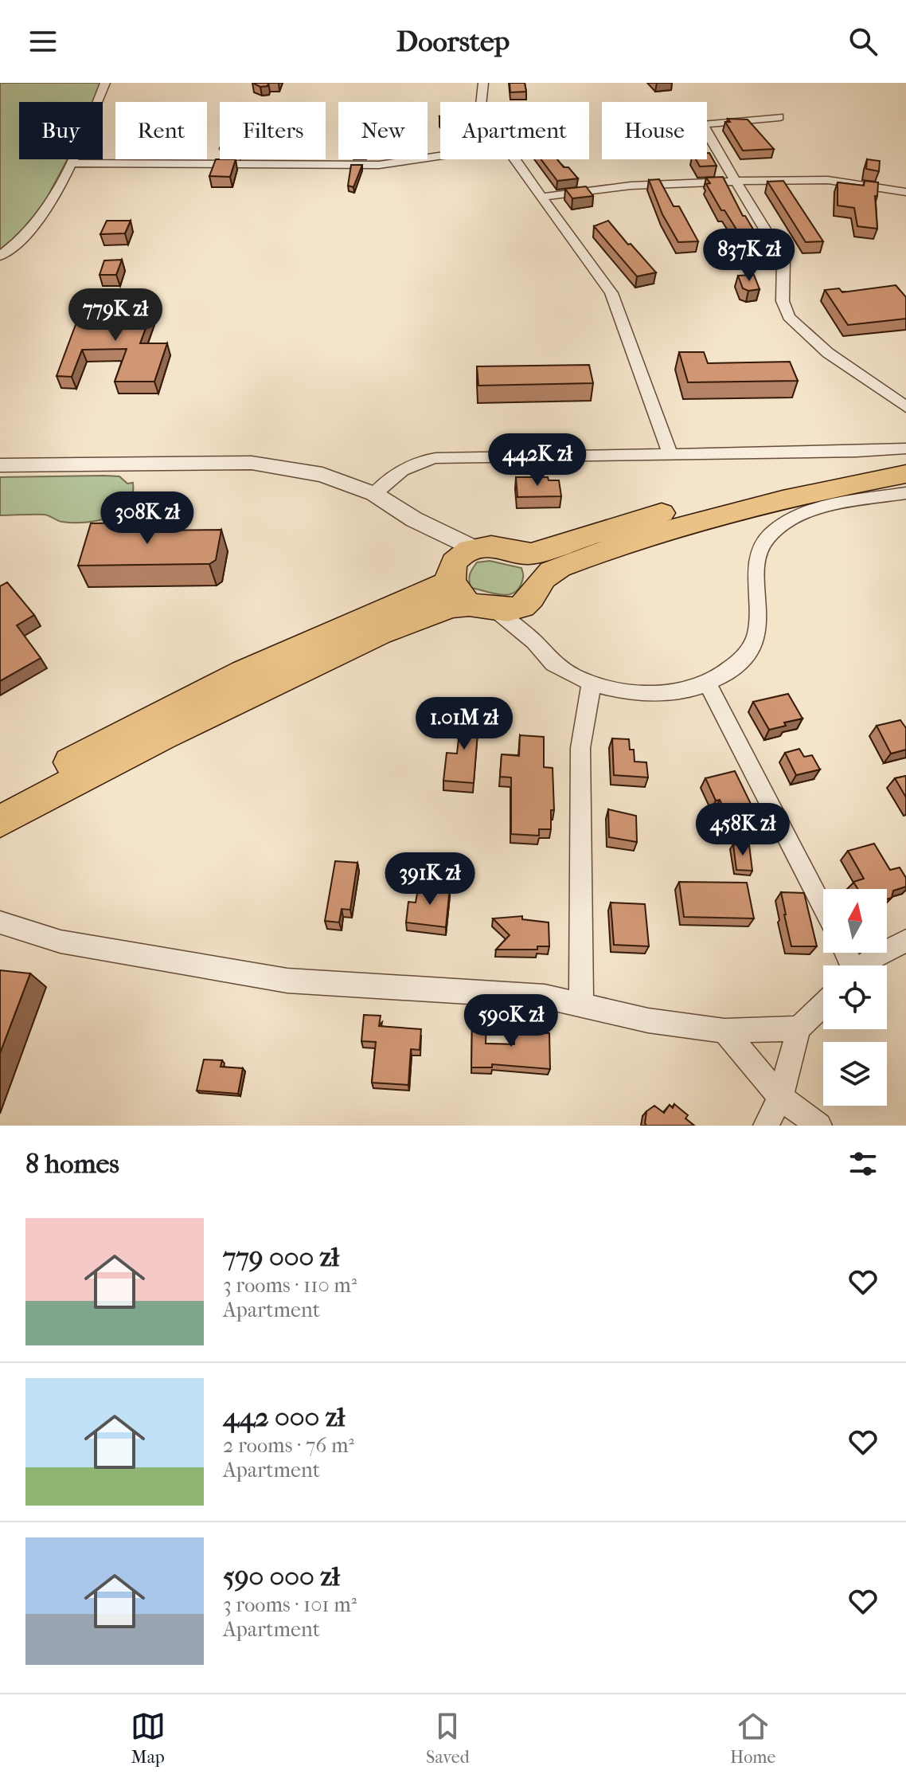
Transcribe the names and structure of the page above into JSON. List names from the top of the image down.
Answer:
{
  "north": "top",
  "page": {
    "header": "Doorstep",
    "chip": [
      "Buy",
      "Rent",
      "Filters",
      "New",
      "Apartment",
      "House"
    ],
    "price": [
      "837K zł",
      "779K zł",
      "442K zł",
      "308K zł",
      "1.01M zł",
      "458K zł",
      "391K zł",
      "590K zł"
    ],
    "heading": "8 homes",
    "list": [
      {
        "name": "779 000 zł",
        "note": "3 rooms · 110 m² · Apartment"
      },
      {
        "name": "442 000 zł",
        "note": "2 rooms · 76 m² · Apartment"
      },
      {
        "name": "590 000 zł",
        "note": "3 rooms · 101 m² · Apartment"
      }
    ],
    "tabs": ["Map", "Saved", "Home"]
  }
}
